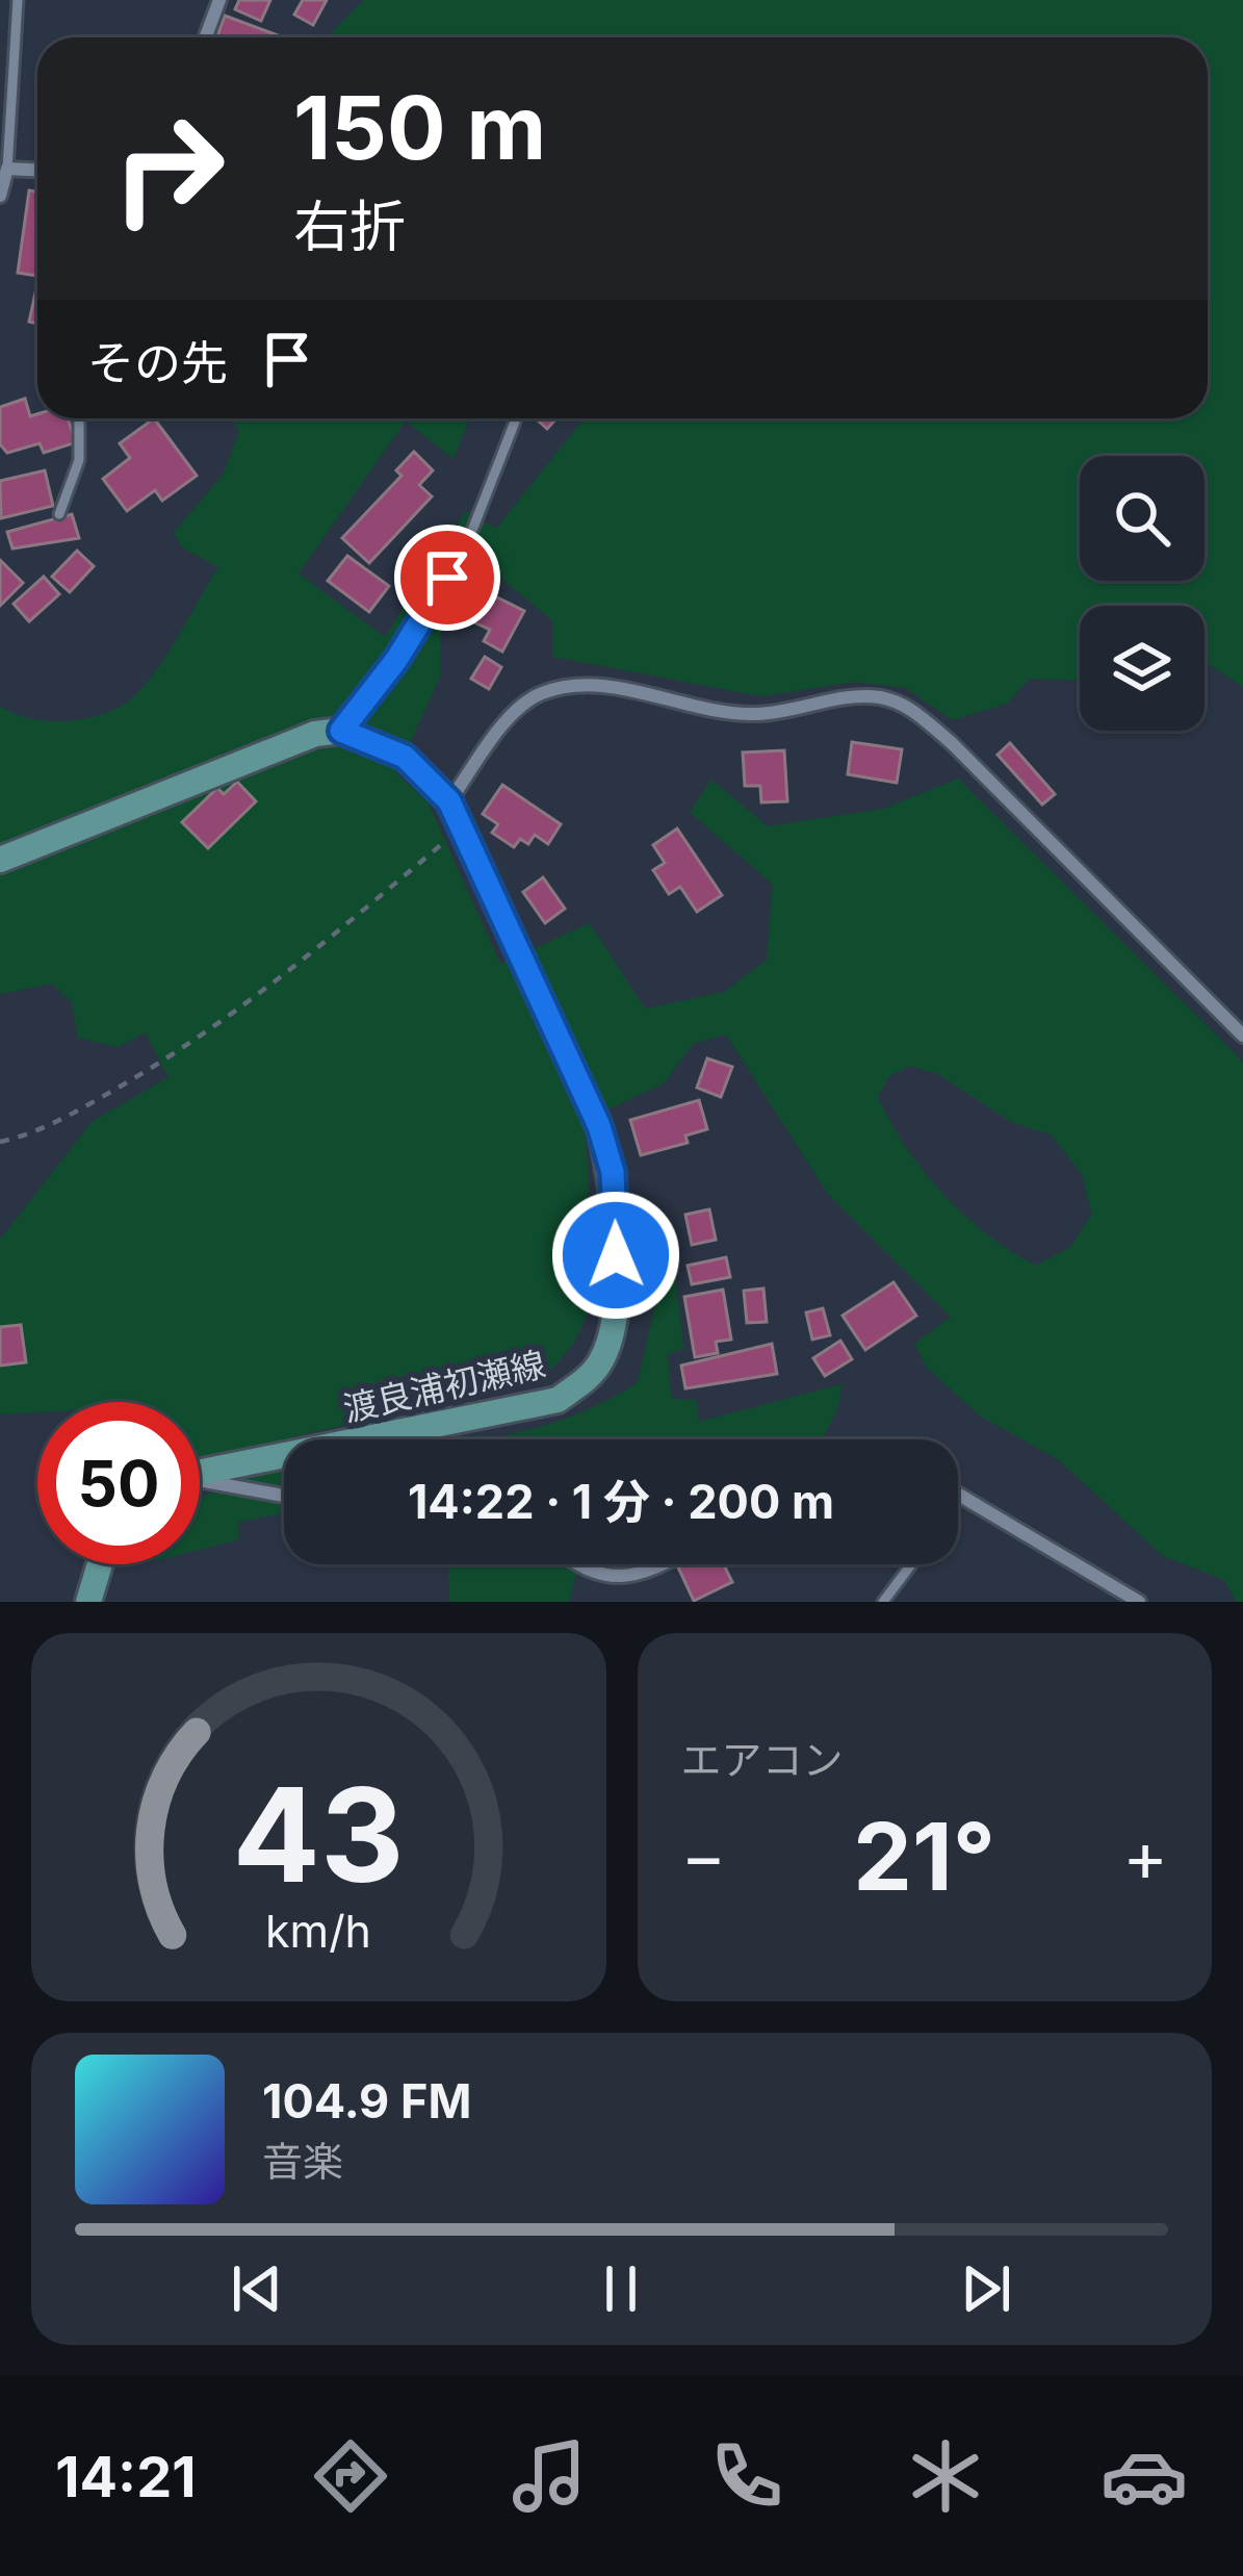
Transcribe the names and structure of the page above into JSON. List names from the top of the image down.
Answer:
{
  "streets": {
    "main road": ["渡良浦初瀬線"]
  },
  "page": {
    "turn": ["150 m", "右折"],
    "then": "その先",
    "limit": "50",
    "trip": "14:22 · 1 分 · 200 m",
    "tile": "エアコン",
    "heat": ["−", "21°", "+"],
    "song": ["104.9 FM", "音楽"],
    "tabs": "14:21",
    "gauge": ["43", "km/h"]
  }
}
